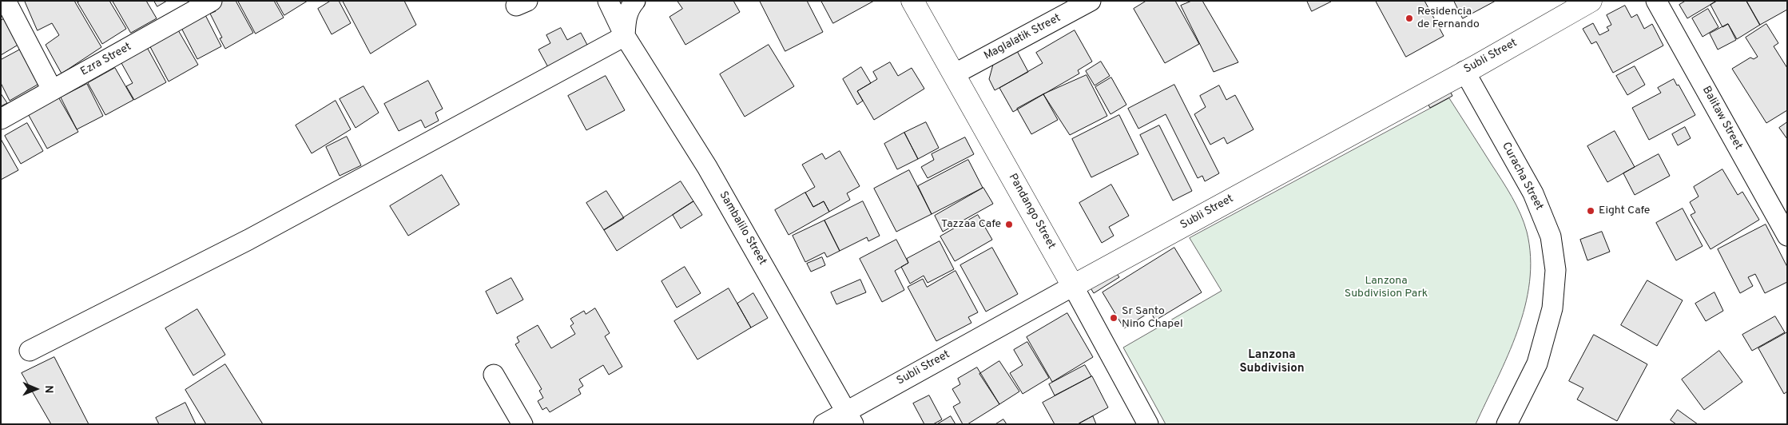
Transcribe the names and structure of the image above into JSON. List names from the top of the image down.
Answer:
{
  "streets": {
    "street": [
      "Maglalatik Street",
      "Subli Street",
      "Ezra Street",
      "Balitaw Street",
      "Curacha Street",
      "Pandango Street",
      "Sambalilo Street"
    ]
  },
  "crossings": [
    ["Maglalatik Street", "Pandango Street"],
    ["Subli Street", "Curacha Street"],
    ["Subli Street", "Pandango Street"],
    ["Subli Street", "Sambalilo Street"]
  ],
  "districts": ["Lanzona Subdivision"],
  "parks": ["Lanzona Subdivision Park"],
  "places": [
    "Residencia de Fernando",
    "Eight Cafe",
    "Tazzaa Cafe",
    "Sr Santo Nino Chapel"
  ],
  "north": "right"
}
